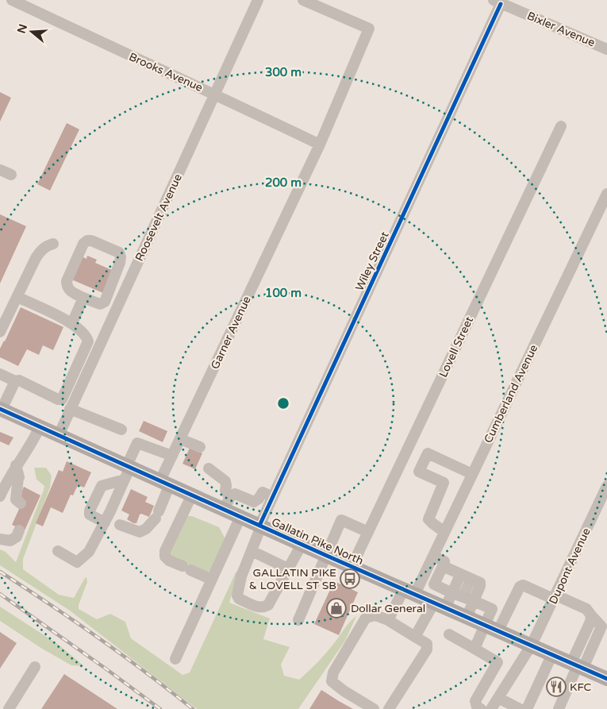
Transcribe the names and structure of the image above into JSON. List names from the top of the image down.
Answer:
{
  "streets": {
    "main road": ["Gallatin Pike North"],
    "street": [
      "Bixler Avenue",
      "Brooks Avenue",
      "Roosevelt Avenue",
      "Wiley Street",
      "Garner Avenue",
      "Lovell Street",
      "Cumberland Avenue",
      "Dupont Avenue"
    ]
  },
  "crossings": [
    ["Bixler Avenue", "Wiley Street"],
    ["Brooks Avenue", "Roosevelt Avenue"],
    ["Brooks Avenue", "Garner Avenue"],
    ["Roosevelt Avenue", "Gallatin Pike North"],
    ["Wiley Street", "Gallatin Pike North"],
    ["Garner Avenue", "Gallatin Pike North"],
    ["Lovell Street", "Gallatin Pike North"],
    ["Cumberland Avenue", "Gallatin Pike North"],
    ["Gallatin Pike North", "Dupont Avenue"]
  ],
  "places": {
    "bus stop": ["GALLATIN PIKE & LOVELL ST SB"],
    "shop": ["Dollar General"],
    "restaurant": ["KFC"]
  },
  "north": "left",
  "rings": ["300 m", "200 m", "100 m"]
}
